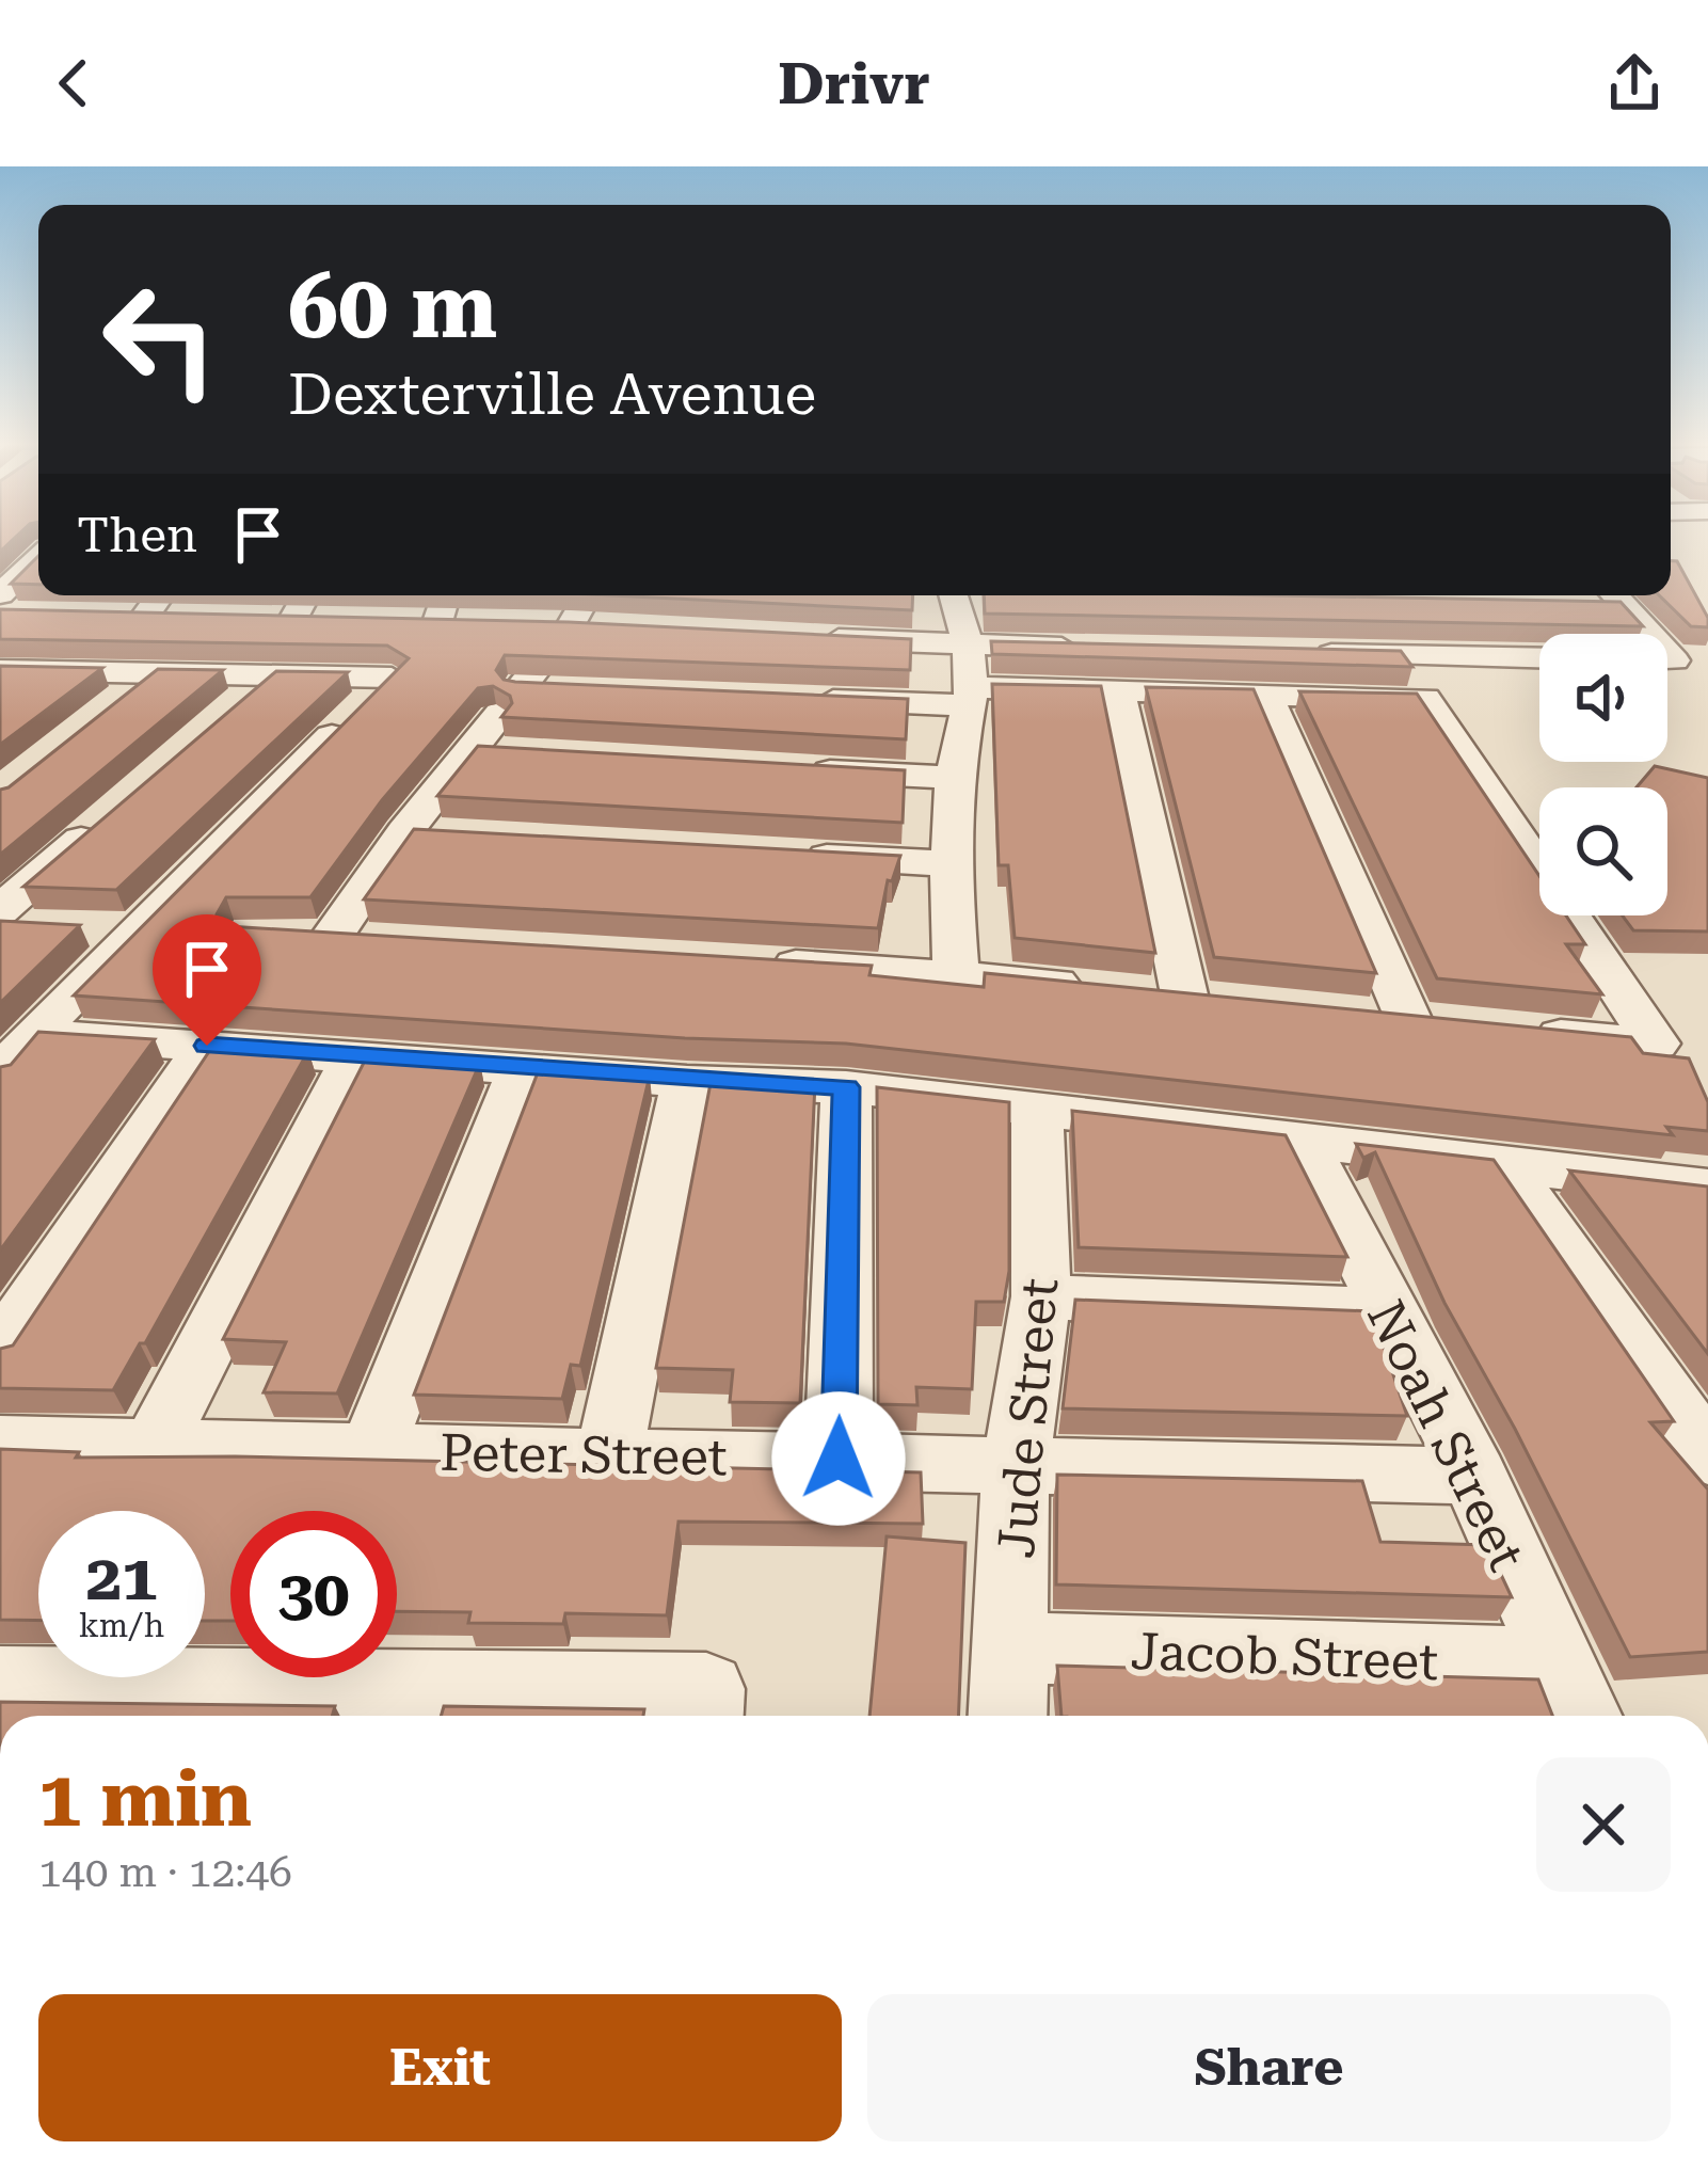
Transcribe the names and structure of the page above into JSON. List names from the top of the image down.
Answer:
{
  "streets": {
    "street": [
      "Jude Street",
      "Noah Street",
      "Peter Street",
      "Jacob Street"
    ]
  },
  "crossings": [
    ["Jude Street", "Peter Street"],
    ["Jude Street", "Jacob Street"],
    ["Noah Street", "Peter Street"],
    ["Noah Street", "Jacob Street"]
  ],
  "page": {
    "header": "Drivr",
    "turn": ["60 m", "Dexterville Avenue"],
    "then": "Then",
    "speed": "21 km/h",
    "limit": "30",
    "heading": ["1 min", "140 m · 12:46"],
    "buttons": ["Exit", "Share"]
  }
}
